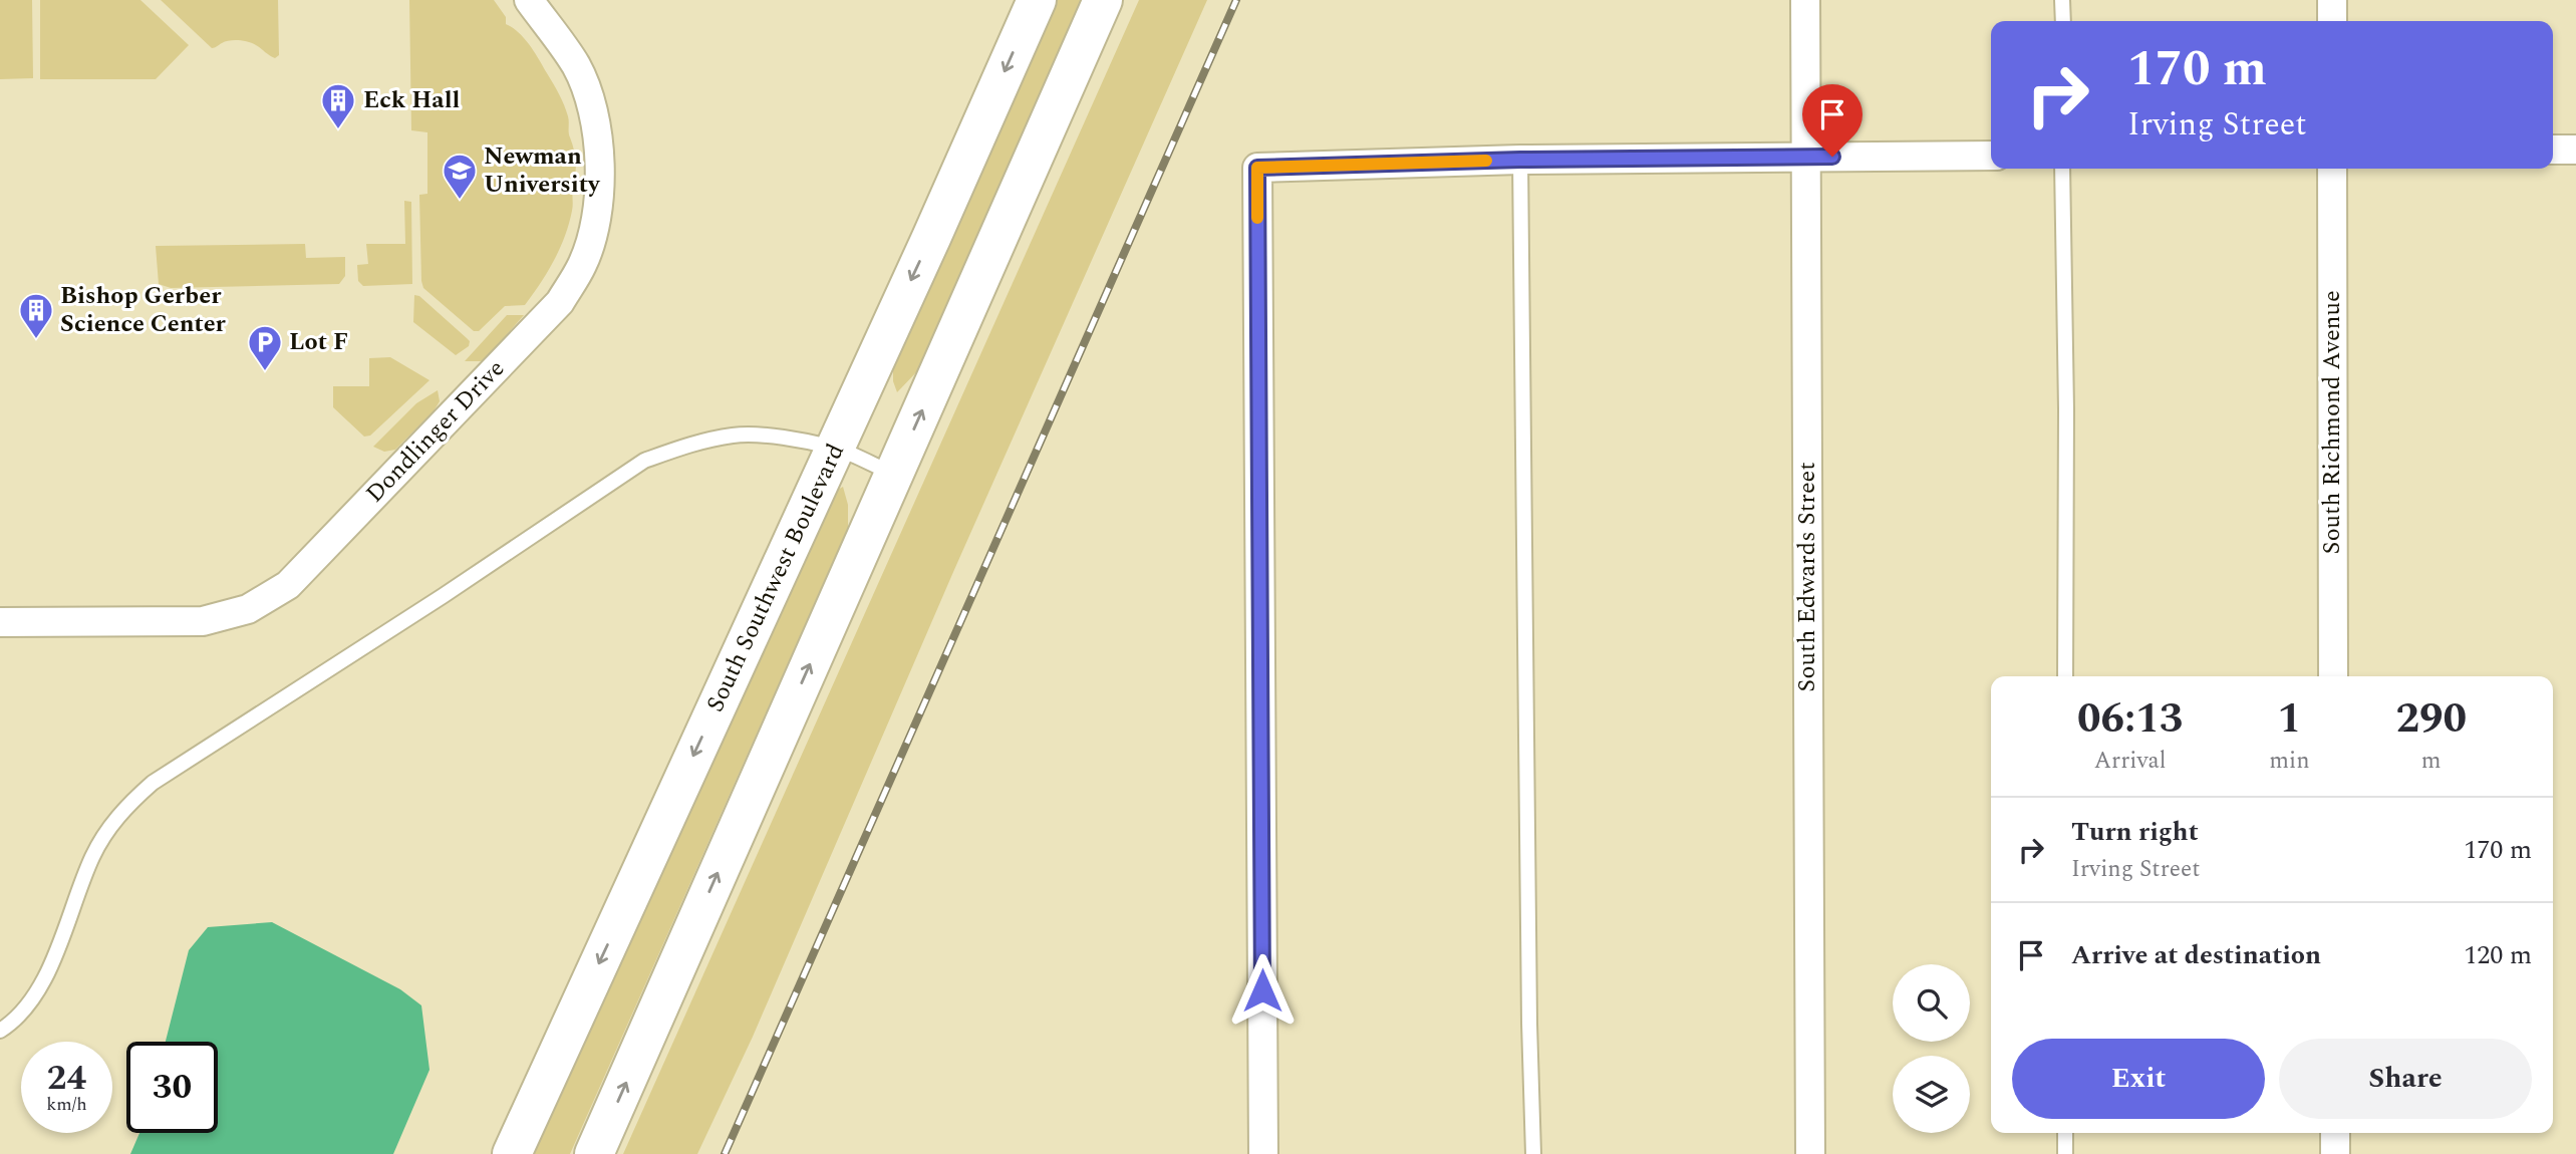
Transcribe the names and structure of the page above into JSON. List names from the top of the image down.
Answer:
{
  "streets": {
    "main road": ["South Southwest Boulevard"],
    "street": ["South Richmond Avenue", "Dondlinger Drive", "South Edwards Street"]
  },
  "places": {
    "building": ["Eck Hall", "Bishop Gerber Science Center"],
    "school or university": ["Newman University"],
    "parking": ["Lot F"]
  },
  "page": {
    "turn": ["170 m", "Irving Street"],
    "eta": [
      "06:13",
      "Arrival",
      "1",
      "min",
      "290",
      "m"
    ],
    "list": [
      {
        "name": "Turn right",
        "note": "Irving Street",
        "value": "170 m"
      },
      {
        "name": "Arrive at destination",
        "value": "120 m"
      }
    ],
    "buttons": ["Exit", "Share"],
    "speed": "24 km/h",
    "limit": "30"
  }
}
